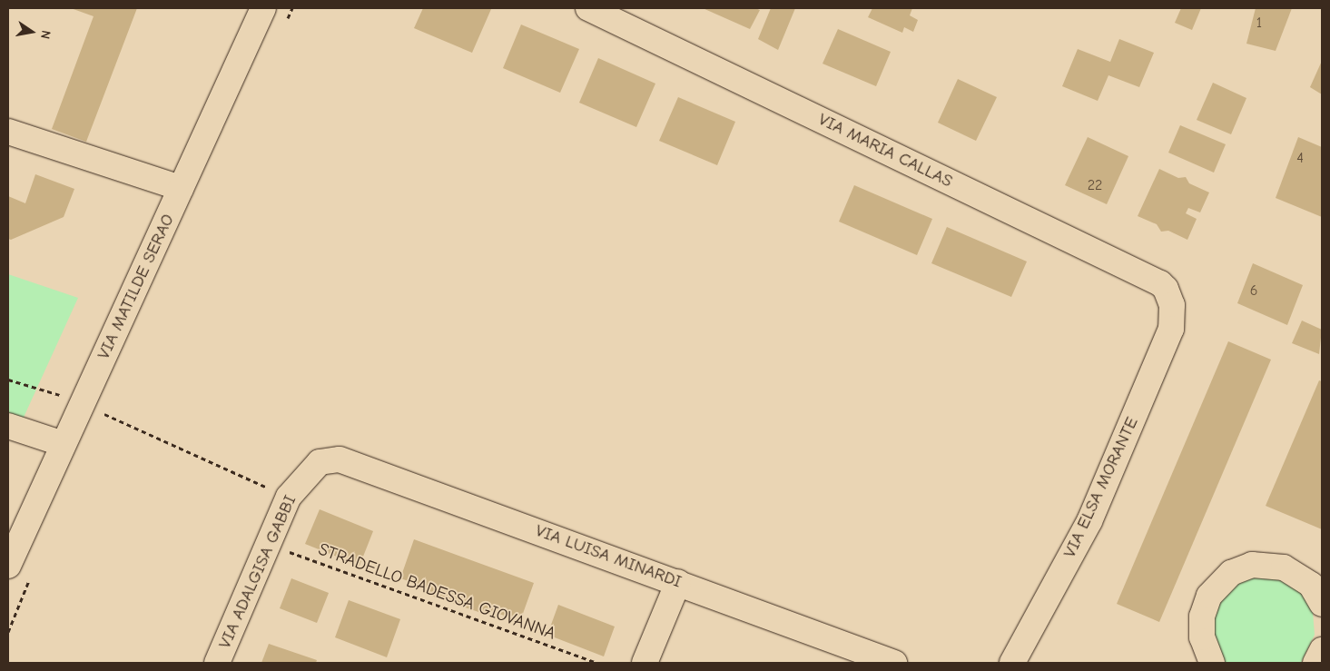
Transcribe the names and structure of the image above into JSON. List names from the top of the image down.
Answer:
{
  "streets": {
    "street": [
      "VIA MARIA CALLAS",
      "VIA MATILDE SERAO",
      "VIA ELSA MORANTE",
      "VIA LUISA MINARDI",
      "VIA ADALGISA GABBI"
    ],
    "path": ["STRADELLO BADESSA GIOVANNA"]
  },
  "crossings": [
    ["VIA MARIA CALLAS", "VIA ELSA MORANTE"],
    ["VIA LUISA MINARDI", "VIA ADALGISA GABBI"],
    ["VIA ADALGISA GABBI", "STRADELLO BADESSA GIOVANNA"]
  ],
  "house_numbers": [
    "1",
    "4",
    "22",
    "6"
  ],
  "north": "right"
}
